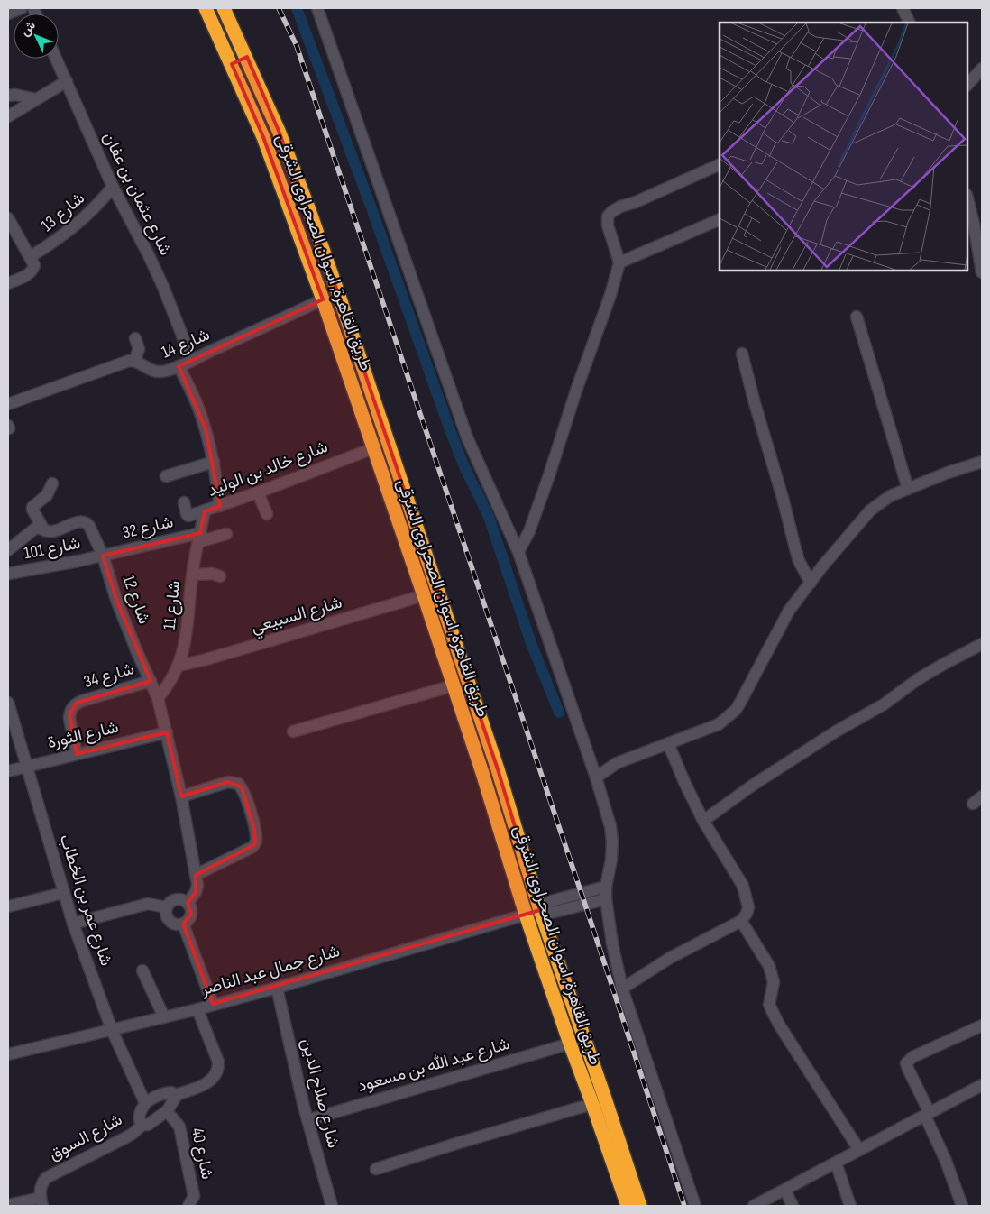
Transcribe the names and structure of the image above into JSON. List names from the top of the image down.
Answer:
{
  "streets": {
    "highway": ["طريق القاهرة, اسوان الصحراوى الشرقى"],
    "street": [
      "شارع عثمان بن عفان",
      "شارع 13",
      "شارع 14",
      "شارع خالد بن الوليد",
      "شارع 32",
      "شارع 101",
      "شارع 12",
      "شارع 11",
      "شارع السبيعي",
      "شارع 34",
      "شارع الثورة",
      "شارع عمر بن الخطاب",
      "شارع جمال عبد الناصر",
      "شارع عبد الله بن مسعود",
      "شارع صلاح الدين",
      "شارع السوق",
      "شارع 40"
    ]
  },
  "crossings": [
    ["شارع عثمان بن عفان", "شارع 13"],
    ["شارع عثمان بن عفان", "شارع 14"],
    ["طريق القاهرة, اسوان الصحراوى الشرقى", "شارع 14"],
    ["طريق القاهرة, اسوان الصحراوى الشرقى", "شارع خالد بن الوليد"],
    ["طريق القاهرة, اسوان الصحراوى الشرقى", "شارع السبيعي"],
    ["طريق القاهرة, اسوان الصحراوى الشرقى", "شارع جمال عبد الناصر"],
    ["طريق القاهرة, اسوان الصحراوى الشرقى", "شارع عبد الله بن مسعود"],
    ["شارع خالد بن الوليد", "شارع 11"],
    ["شارع 32", "شارع 101"],
    ["شارع 32", "شارع 12"],
    ["شارع 32", "شارع 11"],
    ["شارع 101", "شارع 12"],
    ["شارع 12", "شارع 11"],
    ["شارع 12", "شارع 34"],
    ["شارع 12", "شارع الثورة"],
    ["شارع 11", "شارع السبيعي"],
    ["شارع 34", "شارع الثورة"],
    ["شارع الثورة", "شارع عمر بن الخطاب"],
    ["شارع عمر بن الخطاب", "شارع جمال عبد الناصر"],
    ["شارع جمال عبد الناصر", "شارع صلاح الدين"],
    ["شارع عبد الله بن مسعود", "شارع صلاح الدين"],
    ["شارع السوق", "شارع 40"]
  ],
  "north": "top left"
}
